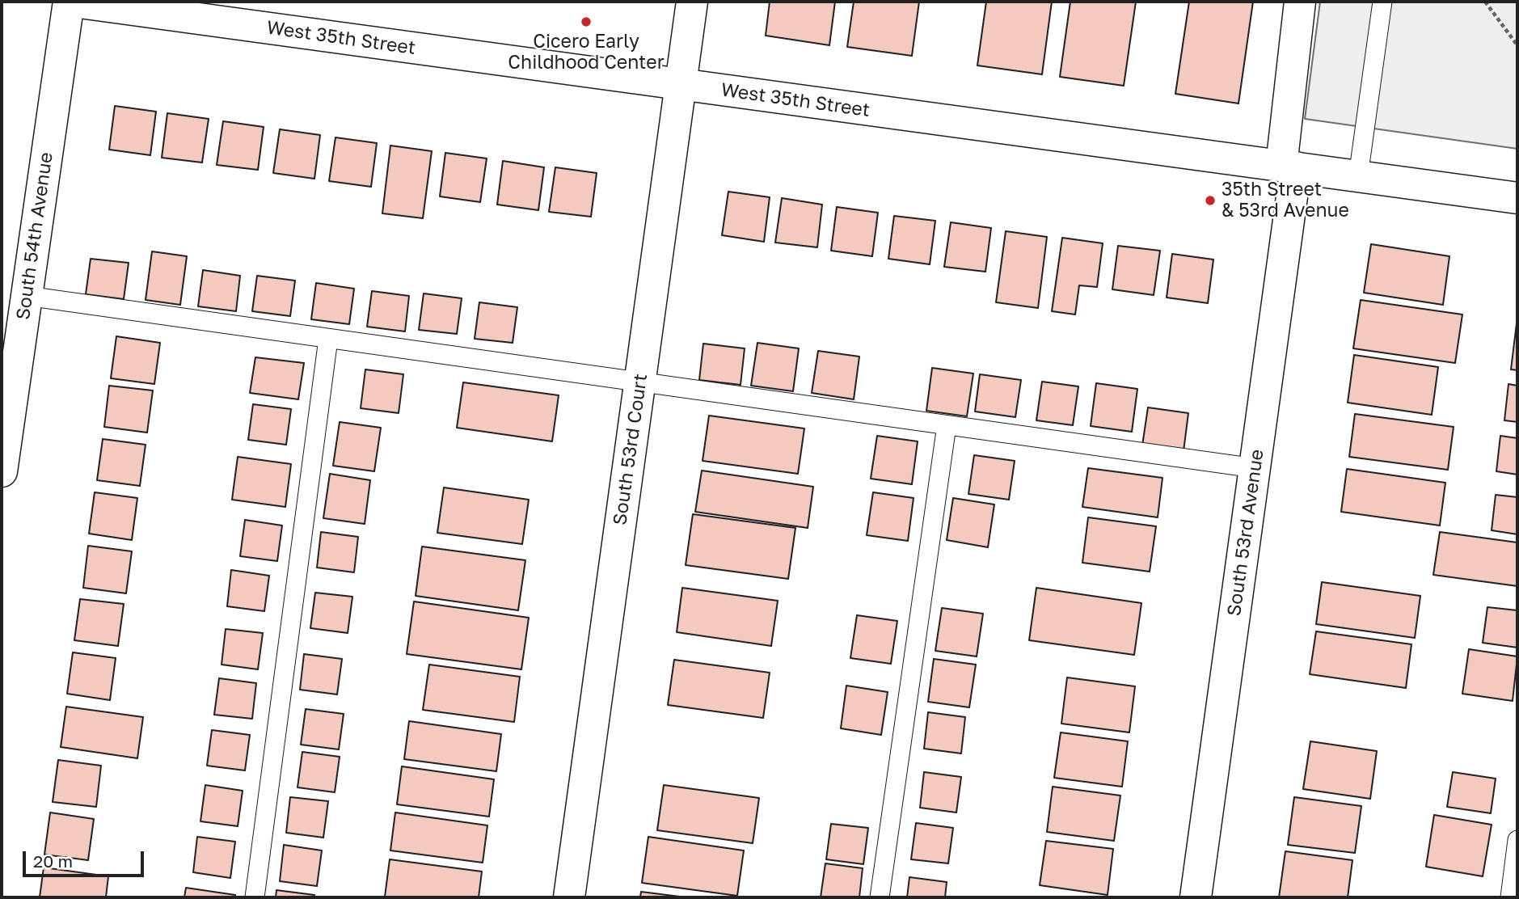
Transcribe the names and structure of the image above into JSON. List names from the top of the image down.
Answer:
{
  "streets": {
    "street": [
      "West 35th Street",
      "South 54th Avenue",
      "South 53rd Court",
      "South 53rd Avenue"
    ]
  },
  "crossings": [
    ["West 35th Street", "South 53rd Court"],
    ["West 35th Street", "South 53rd Avenue"]
  ],
  "places": ["Cicero Early Childhood Center", "35th Street & 53rd Avenue"],
  "scale_bar": "20 m"
}
